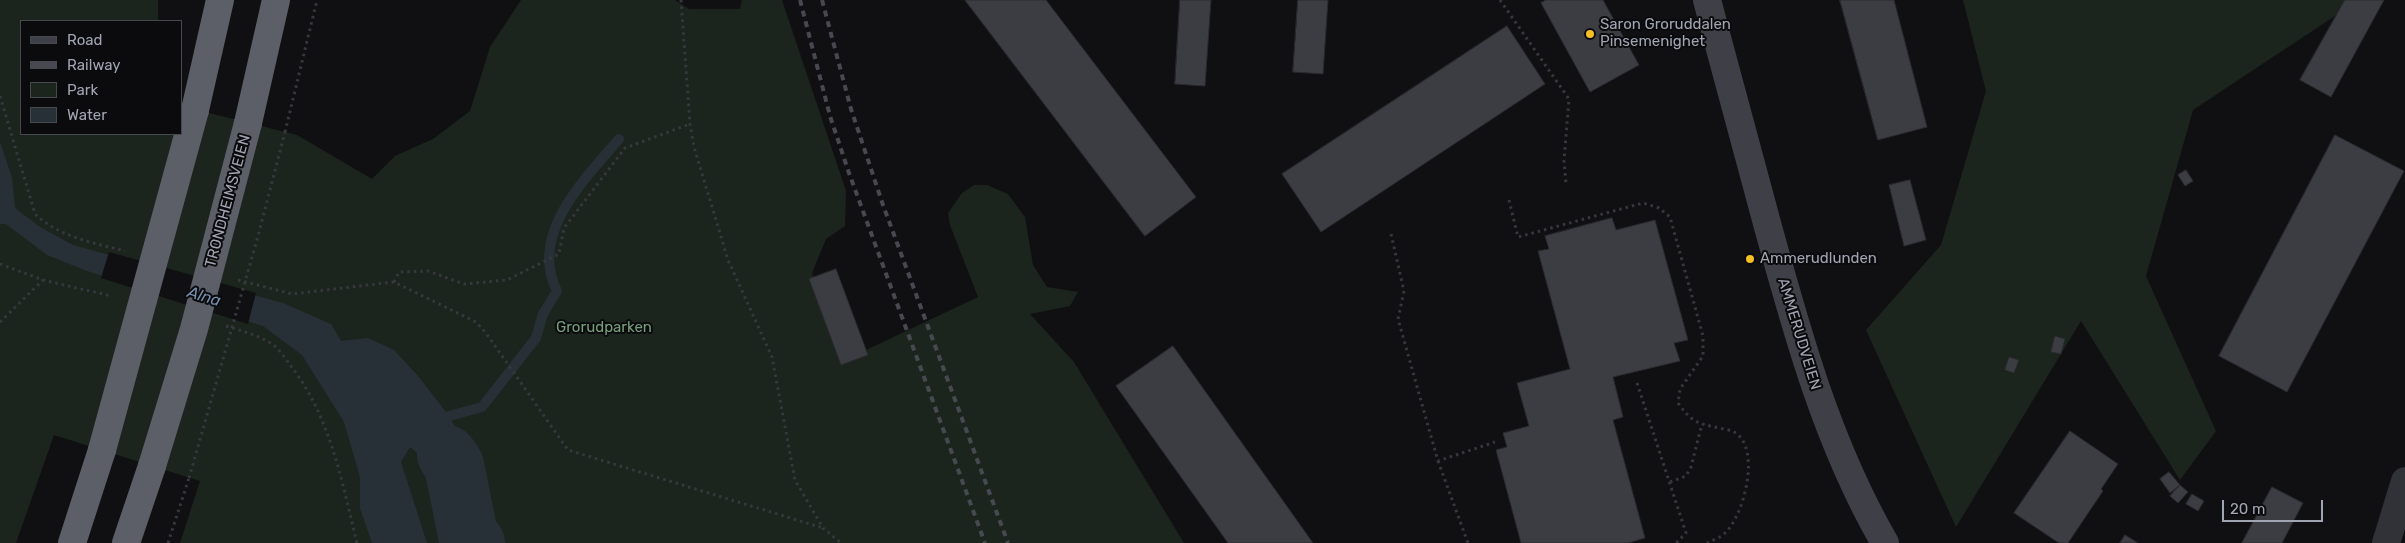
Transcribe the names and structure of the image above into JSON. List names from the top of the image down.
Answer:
{
  "streets": {
    "highway": ["TRONDHEIMSVEIEN"],
    "street": ["AMMERUDVEIEN"]
  },
  "water": ["Alna"],
  "parks": ["Grorudparken"],
  "places": ["Saron Groruddalen Pinsemenighet", "Ammerudlunden"],
  "legend": [
    "Road",
    "Railway",
    "Park",
    "Water"
  ],
  "scale_bar": "20 m"
}
